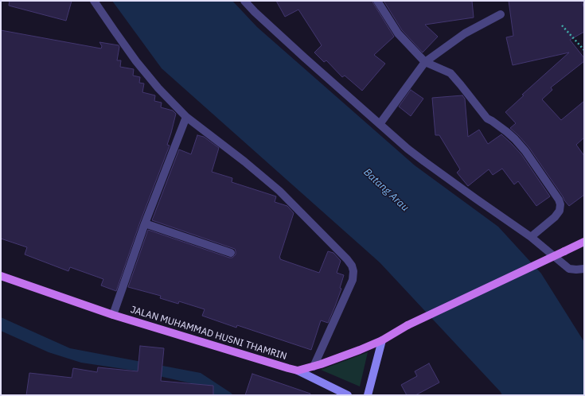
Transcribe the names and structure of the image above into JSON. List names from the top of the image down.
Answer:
{
  "streets": {
    "main road": ["JALAN MUHAMMAD HUSNI THAMRIN"]
  },
  "water": ["Batang Arau"]
}
